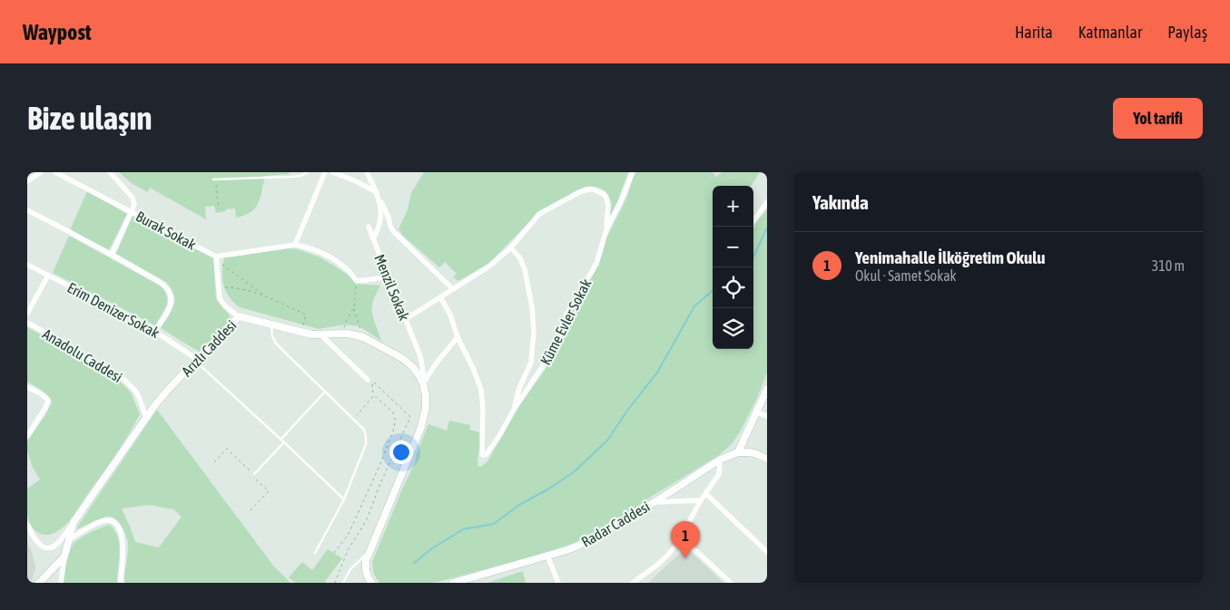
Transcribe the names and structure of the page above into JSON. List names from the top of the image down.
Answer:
{
  "streets": {
    "street": [
      "Burak Sokak",
      "Menzil Sokak",
      "Erim Denizer Sokak",
      "Küme Evler Sokak",
      "Arızlı Caddesi",
      "Anadolu Caddesi",
      "Radar Caddesi"
    ]
  },
  "crossings": [
    ["Menzil Sokak", "Küme Evler Sokak"],
    ["Menzil Sokak", "Arızlı Caddesi"],
    ["Erim Denizer Sokak", "Arızlı Caddesi"],
    ["Arızlı Caddesi", "Anadolu Caddesi"]
  ],
  "page": {
    "header": "Waypost",
    "nav": ["Harita", "Katmanlar", "Paylaş"],
    "buttons": "Yol tarifi",
    "title": "Bize ulaşın",
    "heading": "Yakında",
    "map_buttons": ["+", "−"],
    "list": [
      {
        "mark": "1",
        "name": "Yenimahalle İlköğretim Okulu",
        "note": "Okul · Samet Sokak",
        "value": "310 m"
      }
    ],
    "pins": "1"
  }
}
